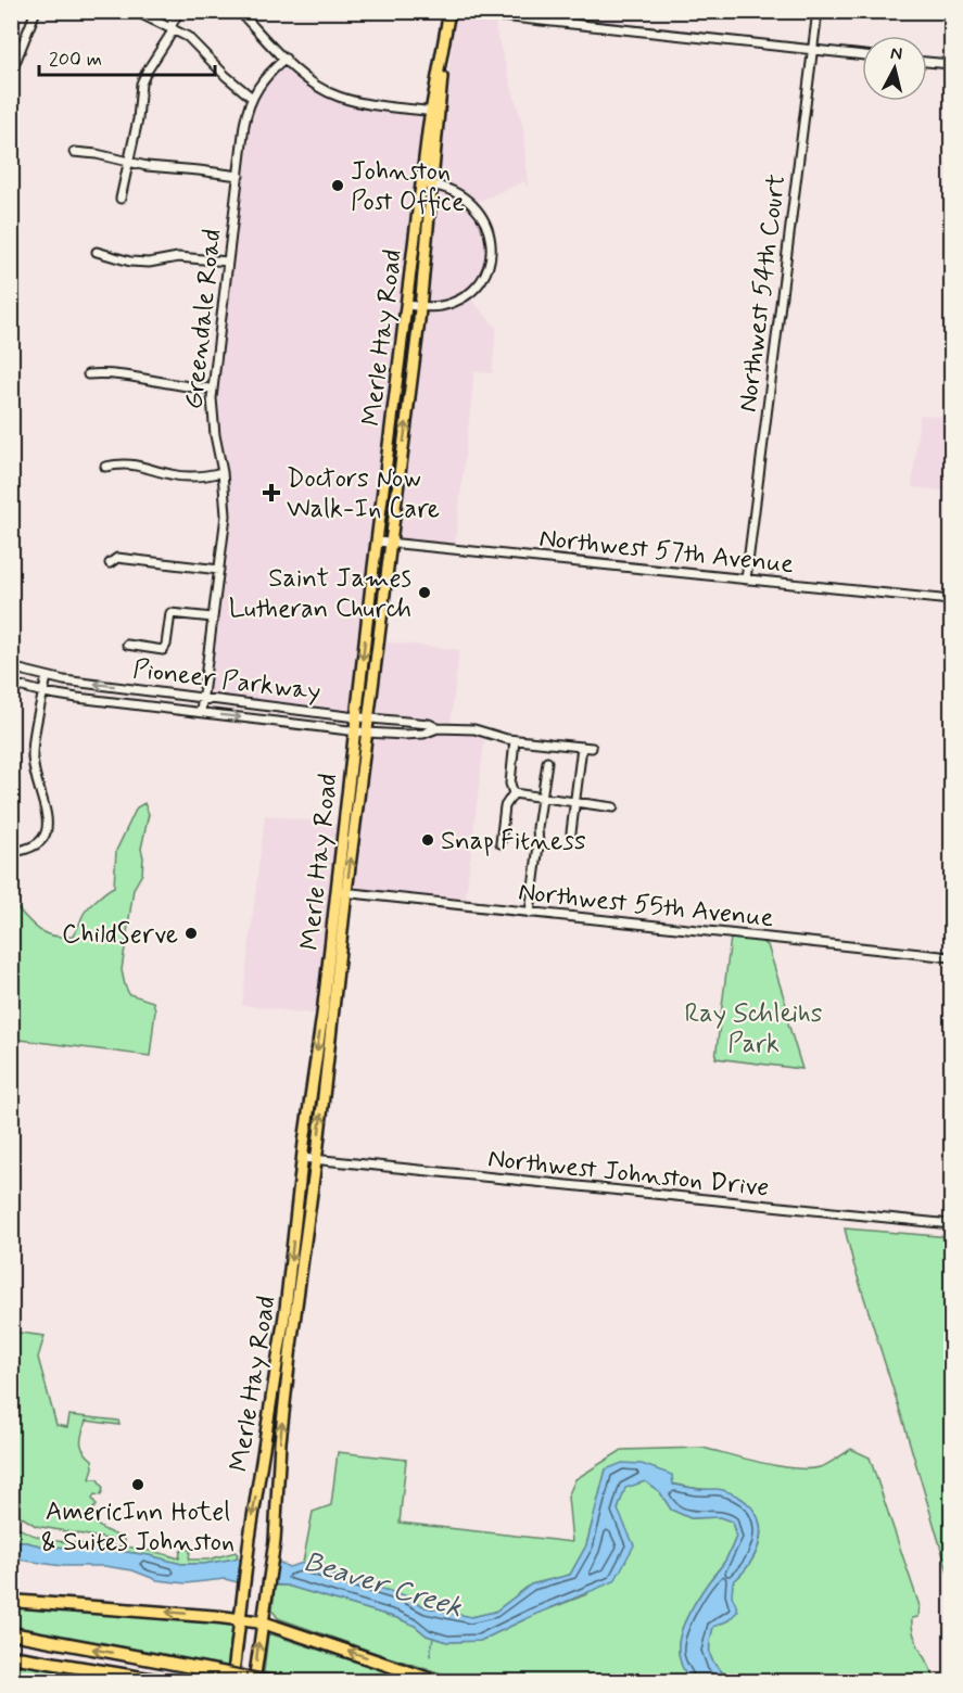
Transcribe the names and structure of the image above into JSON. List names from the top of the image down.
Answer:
{
  "streets": {
    "main road": ["Merle Hay Road"],
    "street": [
      "Northwest 54th Court",
      "Greendale Road",
      "Northwest 57th Avenue",
      "Pioneer Parkway",
      "Northwest 55th Avenue",
      "Northwest Johnston Drive"
    ]
  },
  "crossings": [
    ["Northwest 54th Court", "Northwest 57th Avenue"],
    ["Greendale Road", "Pioneer Parkway"],
    ["Merle Hay Road", "Northwest 57th Avenue"],
    ["Merle Hay Road", "Pioneer Parkway"],
    ["Merle Hay Road", "Northwest 55th Avenue"],
    ["Merle Hay Road", "Northwest Johnston Drive"]
  ],
  "water": ["Beaver Creek"],
  "parks": ["Ray Schleihs Park"],
  "places": {
    "other": [
      "Johnston Post Office",
      "Saint James Lutheran Church",
      "Snap Fitness",
      "ChildServe",
      "AmericInn Hotel & Suites Johnston"
    ],
    "health": ["Doctors Now Walk-In Care"]
  },
  "scale_bar": "200 m",
  "north": "top"
}
